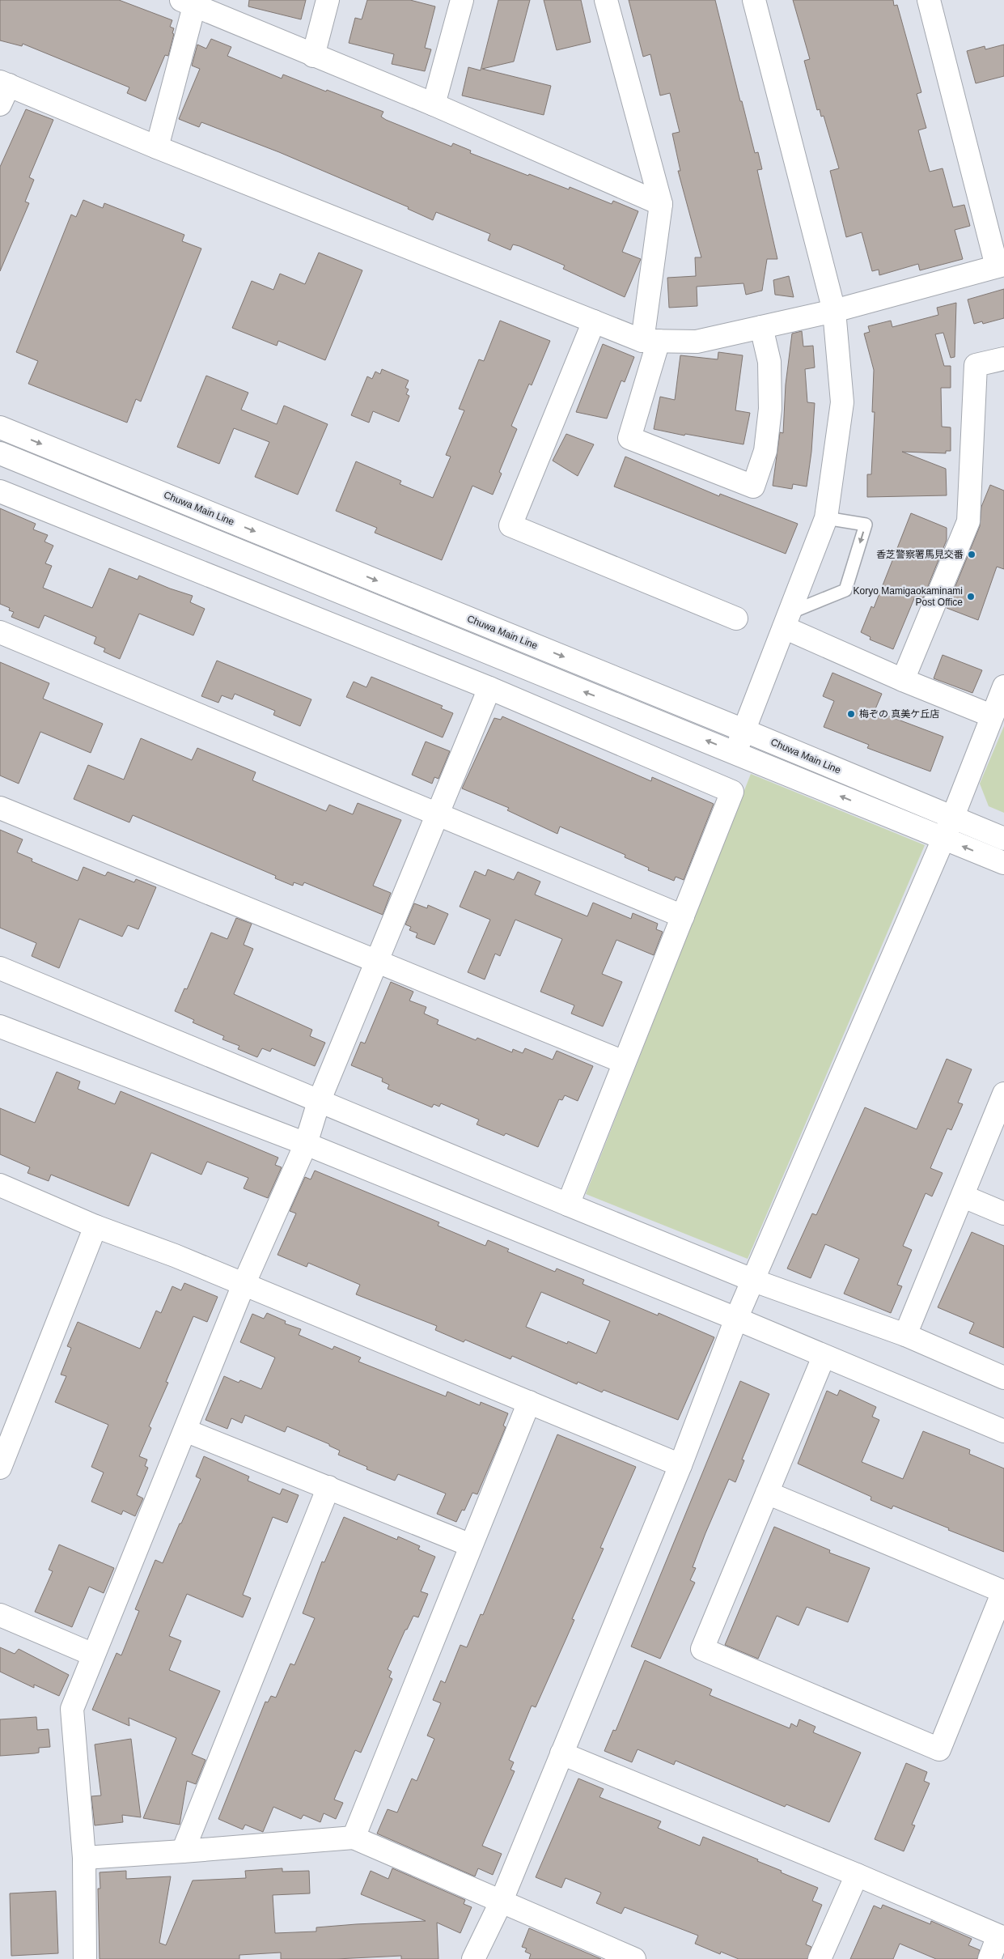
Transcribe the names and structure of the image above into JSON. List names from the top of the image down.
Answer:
{
  "streets": {
    "street": ["Chuwa Main Line"]
  },
  "places": ["香芝警察署馬見交番", "Koryo Mamigaokaminami Post Office", "梅ぞの 真美ケ丘店"]
}
